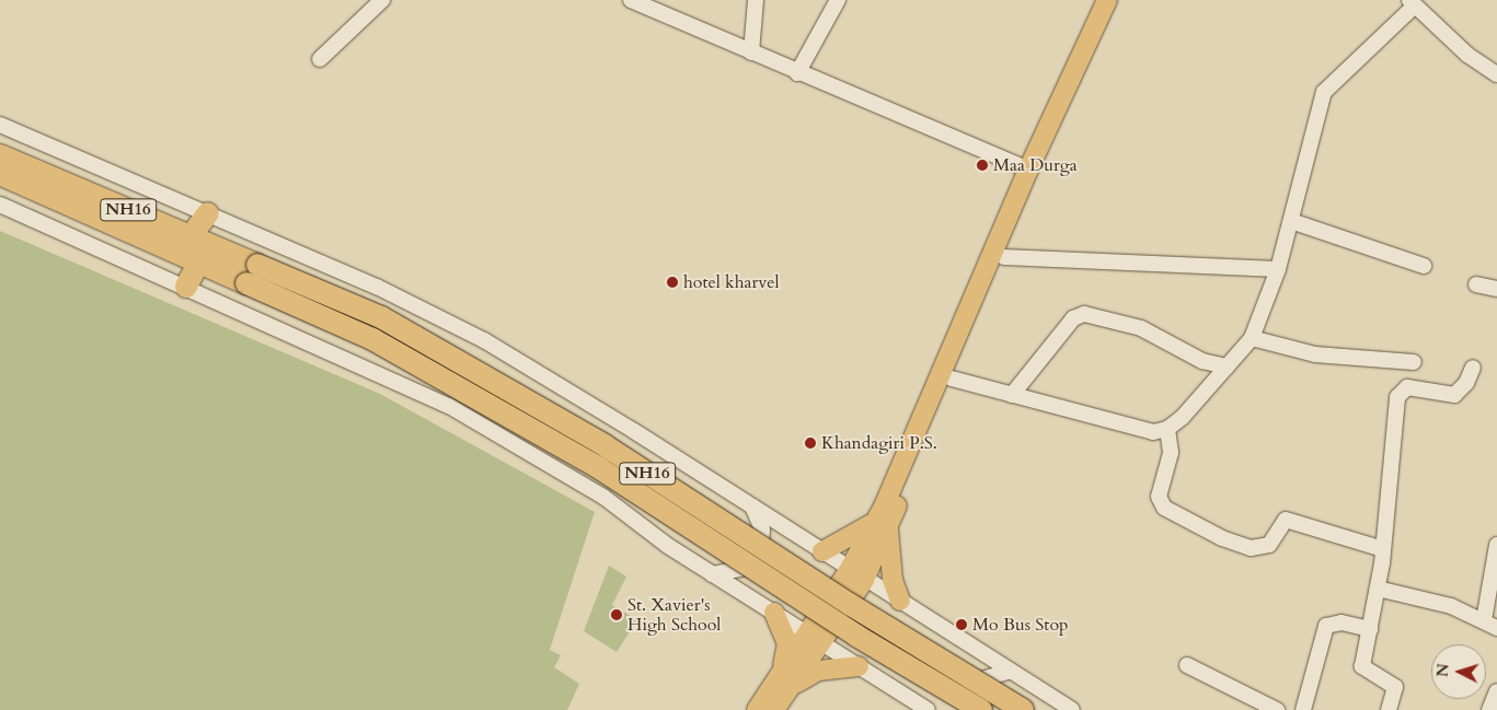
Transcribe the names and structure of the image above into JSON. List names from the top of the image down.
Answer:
{
  "streets": {
    "highway": ["NH16"]
  },
  "places": [
    "Maa Durga",
    "hotel kharvel",
    "Khandagiri P.S.",
    "St. Xavier's High School",
    "Mo Bus Stop"
  ],
  "north": "left"
}
